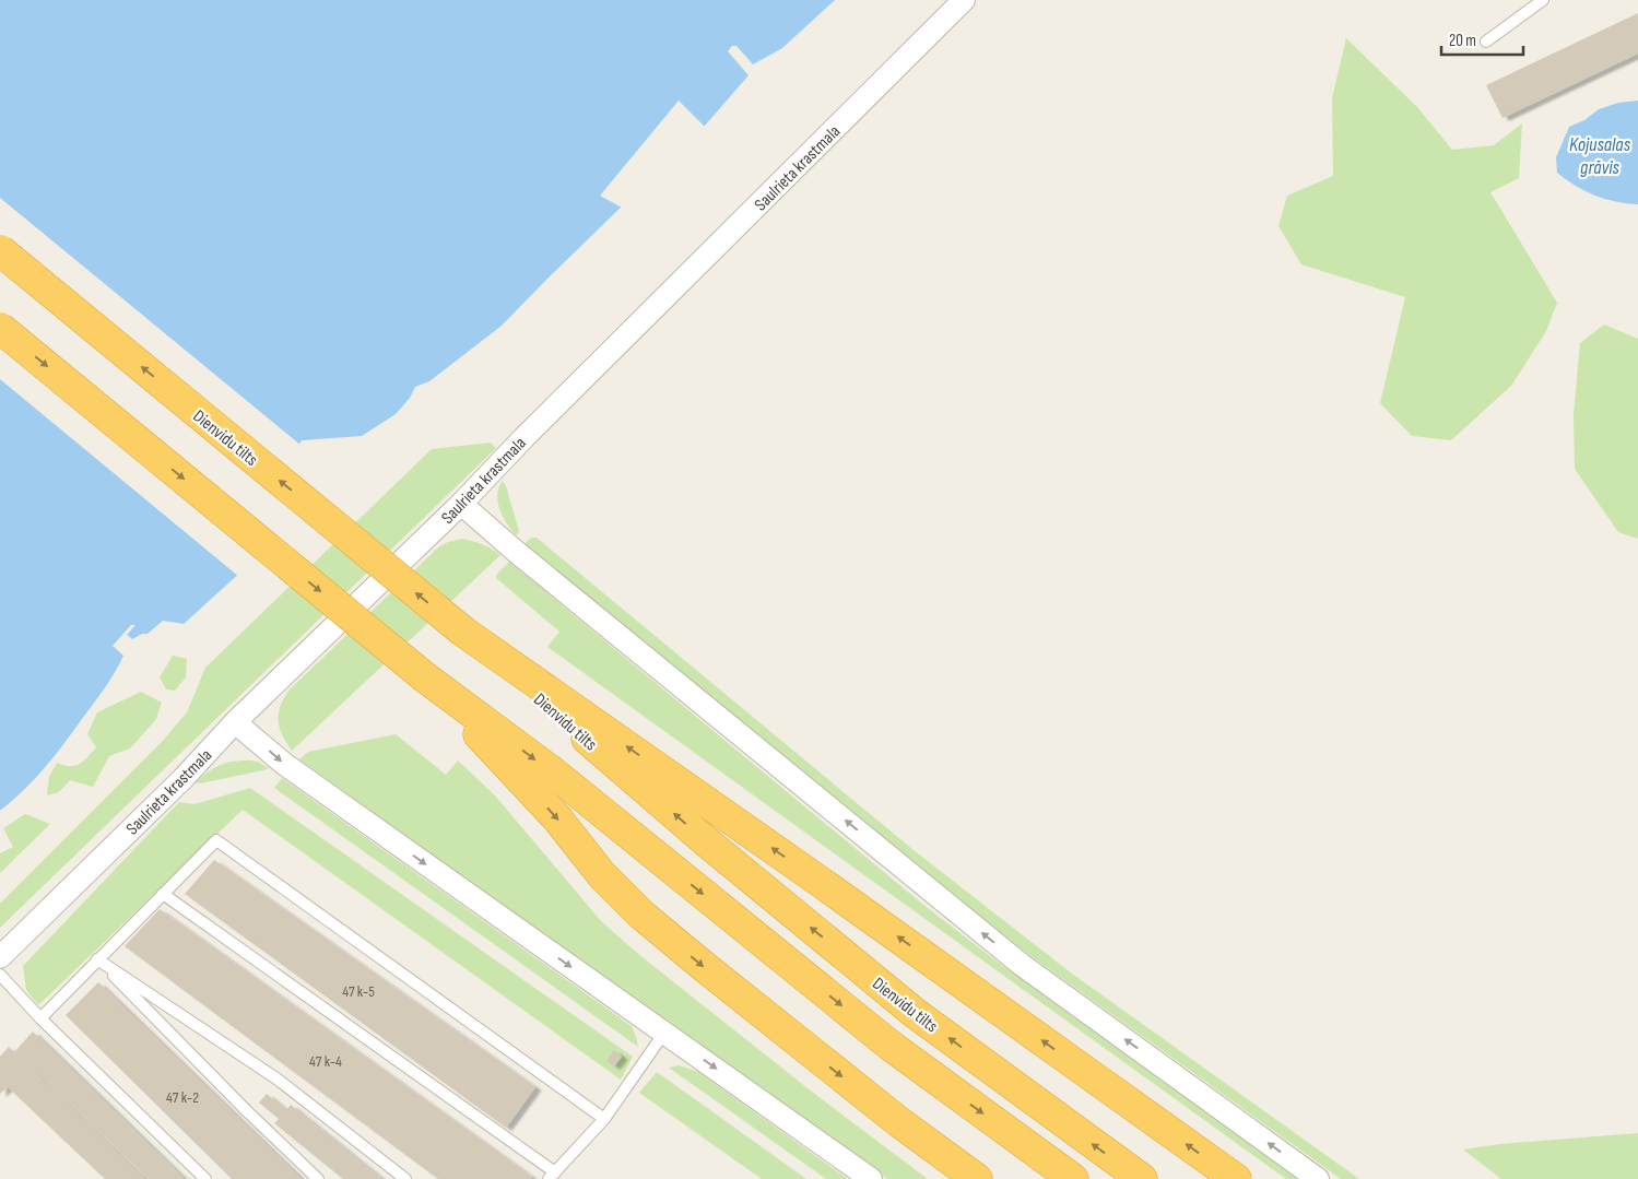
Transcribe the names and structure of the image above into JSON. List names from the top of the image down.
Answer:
{
  "streets": {
    "highway": ["Dienvidu tilts"],
    "street": ["Saulrieta krastmala"]
  },
  "water": ["Kojusalas grāvis"],
  "house_numbers": ["47 k-5", "47 k-4", "47 k-2"],
  "scale_bar": "20 m"
}
